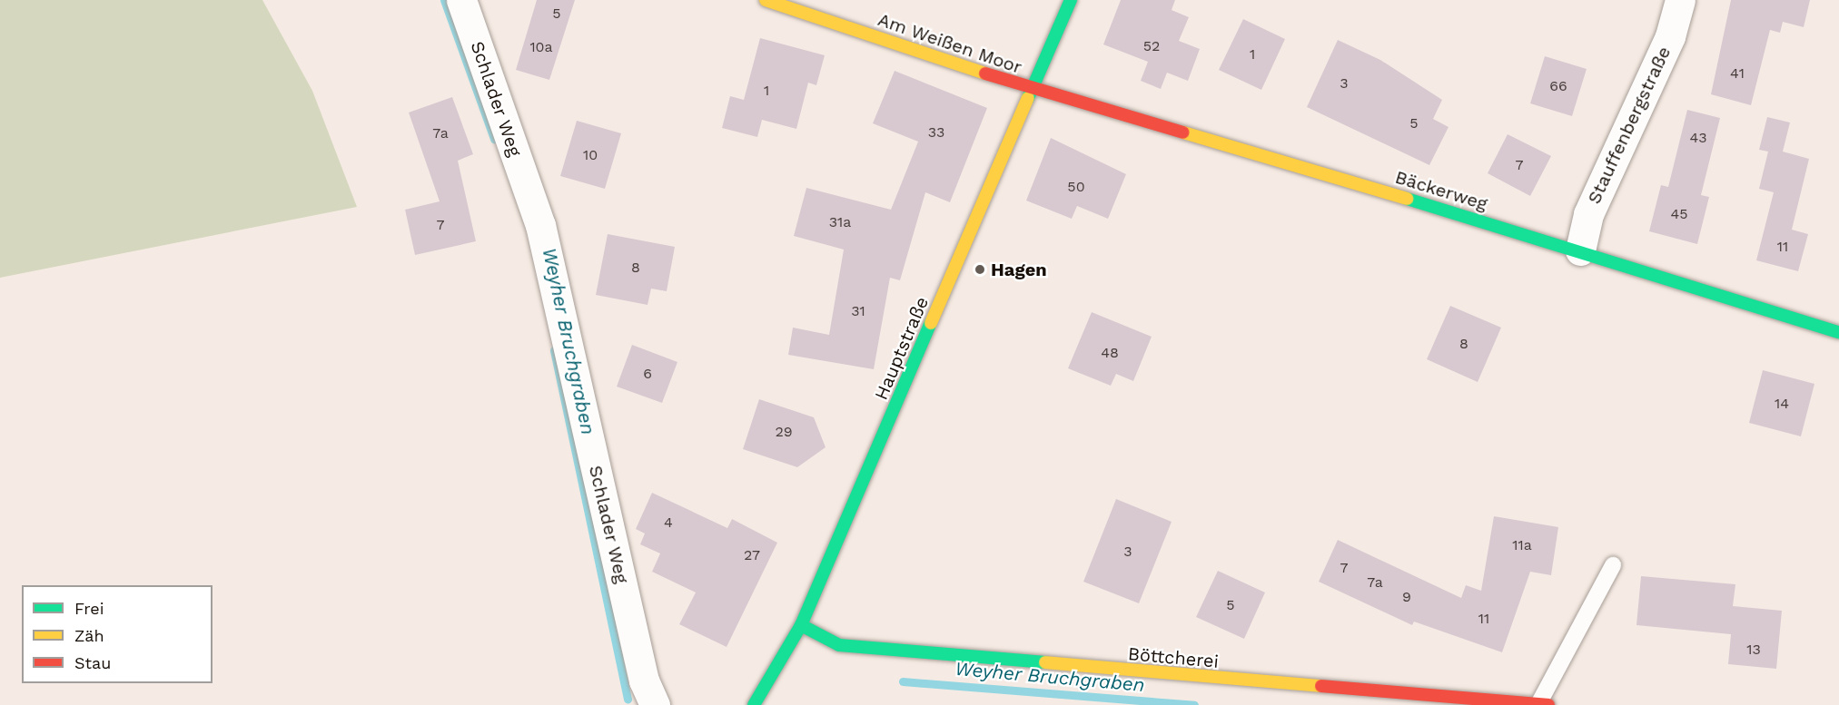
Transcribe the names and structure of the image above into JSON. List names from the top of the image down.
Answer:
{
  "streets": {
    "street": [
      "Am Weißen Moor",
      "Schlader Weg",
      "Stauffenbergstraße",
      "Bäckerweg",
      "Hauptstraße",
      "Böttcherei"
    ]
  },
  "crossings": [
    ["Am Weißen Moor", "Bäckerweg"],
    ["Am Weißen Moor", "Hauptstraße"],
    ["Stauffenbergstraße", "Bäckerweg"],
    ["Bäckerweg", "Hauptstraße"],
    ["Hauptstraße", "Böttcherei"]
  ],
  "water": ["Weyher Bruchgraben"],
  "places": ["Hagen"],
  "house_numbers": [
    "5",
    "52",
    "10a",
    "1",
    "41",
    "3",
    "66",
    "1",
    "5",
    "33",
    "7a",
    "43",
    "10",
    "7",
    "50",
    "45",
    "31a",
    "7",
    "11",
    "8",
    "31",
    "8",
    "48",
    "6",
    "14",
    "29",
    "4",
    "11a",
    "3",
    "27",
    "7",
    "7a",
    "9",
    "5",
    "11",
    "13"
  ],
  "legend": ["Frei", "Zäh", "Stau"]
}
